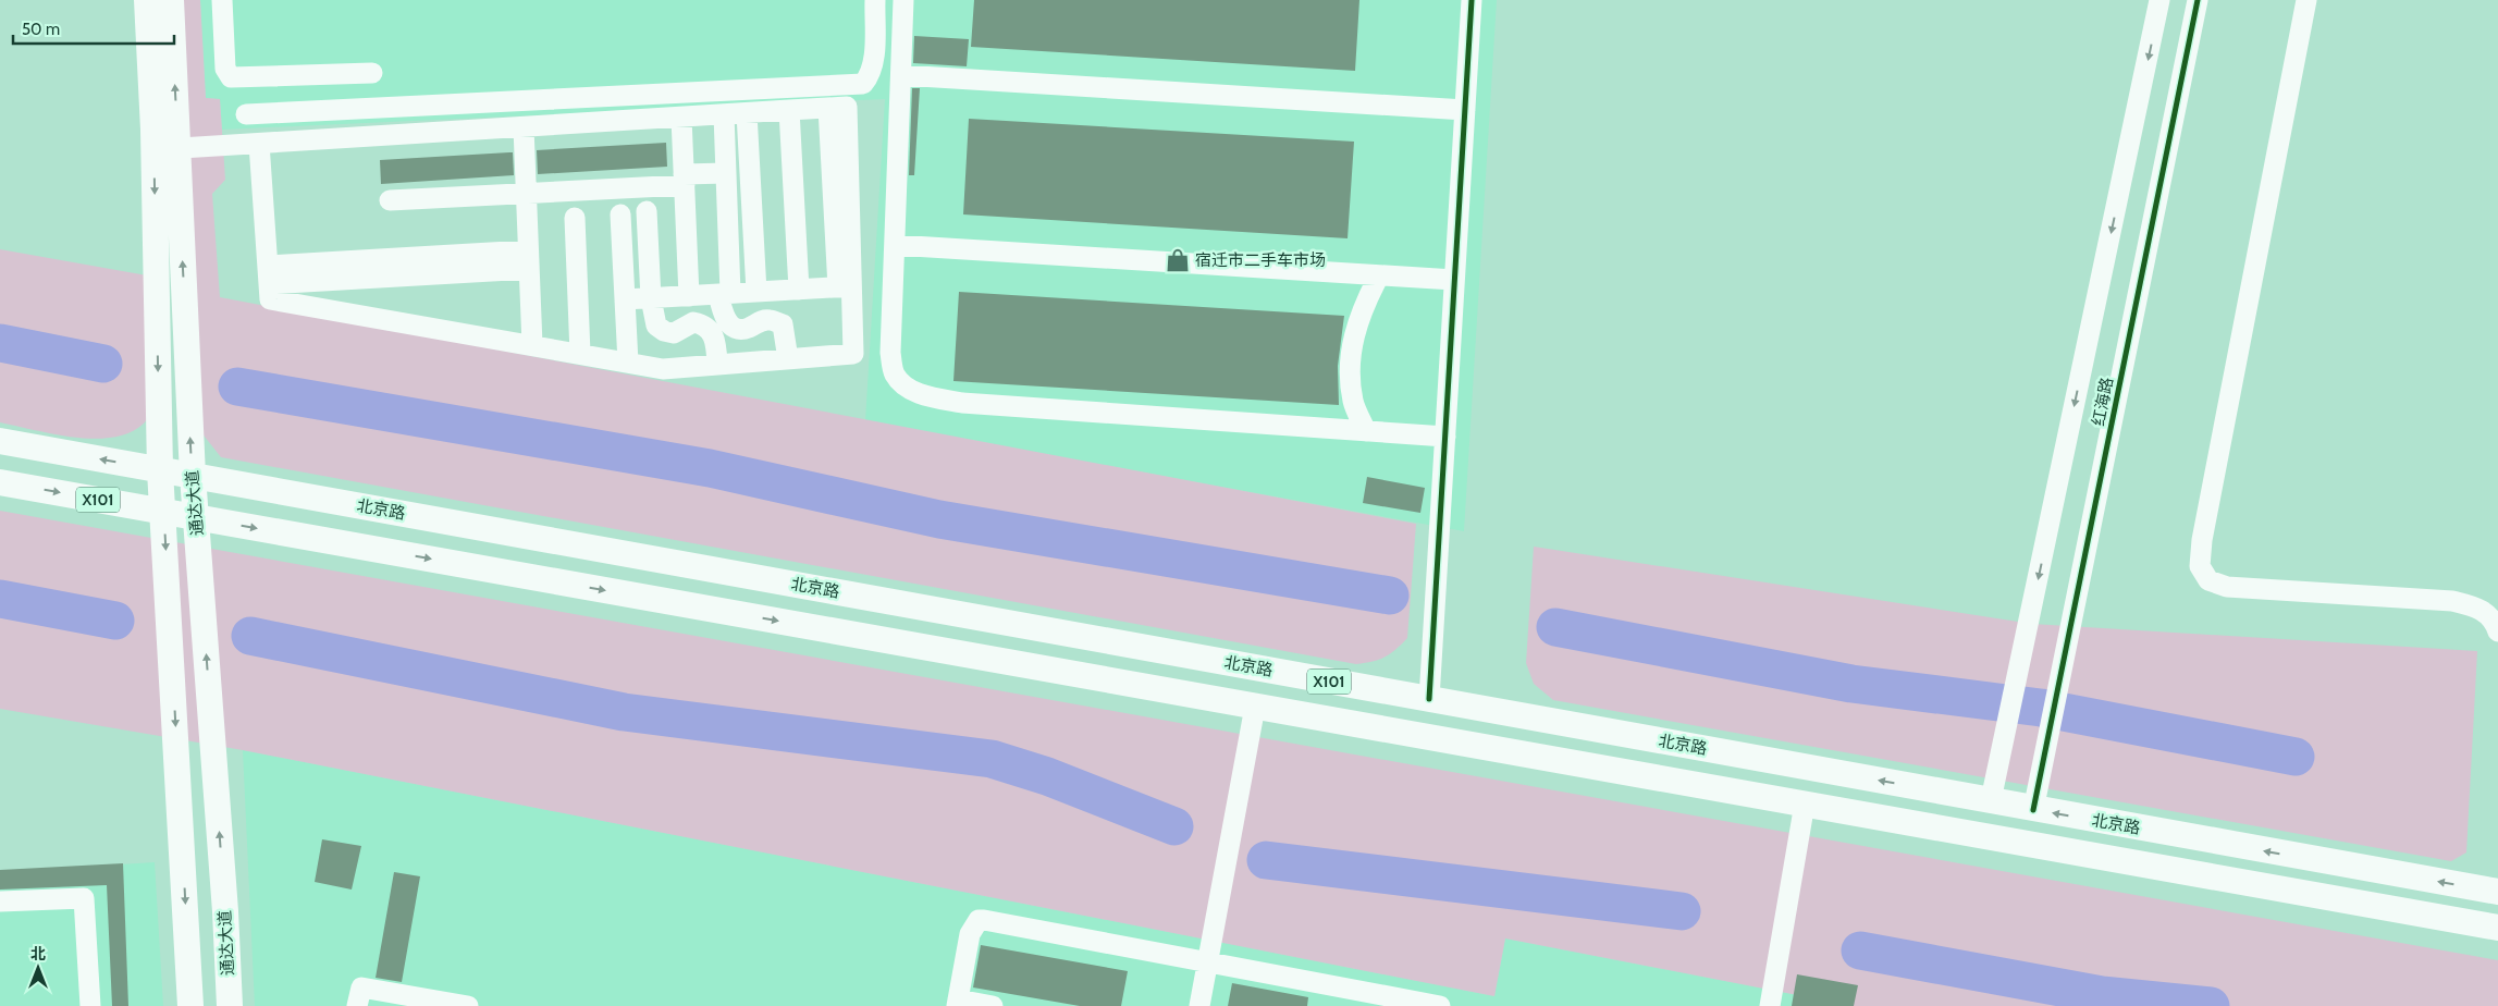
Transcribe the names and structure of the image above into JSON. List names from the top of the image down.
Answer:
{
  "streets": {
    "main road": ["X101", "通达大道", "北京路"],
    "street": ["红海路"]
  },
  "crossings": [
    ["红海路", "北京路"],
    ["X101", "通达大道"],
    ["通达大道", "北京路"]
  ],
  "places": {
    "shop": ["宿迁市二手车市场"]
  },
  "scale_bar": "50 m",
  "north": "top"
}
